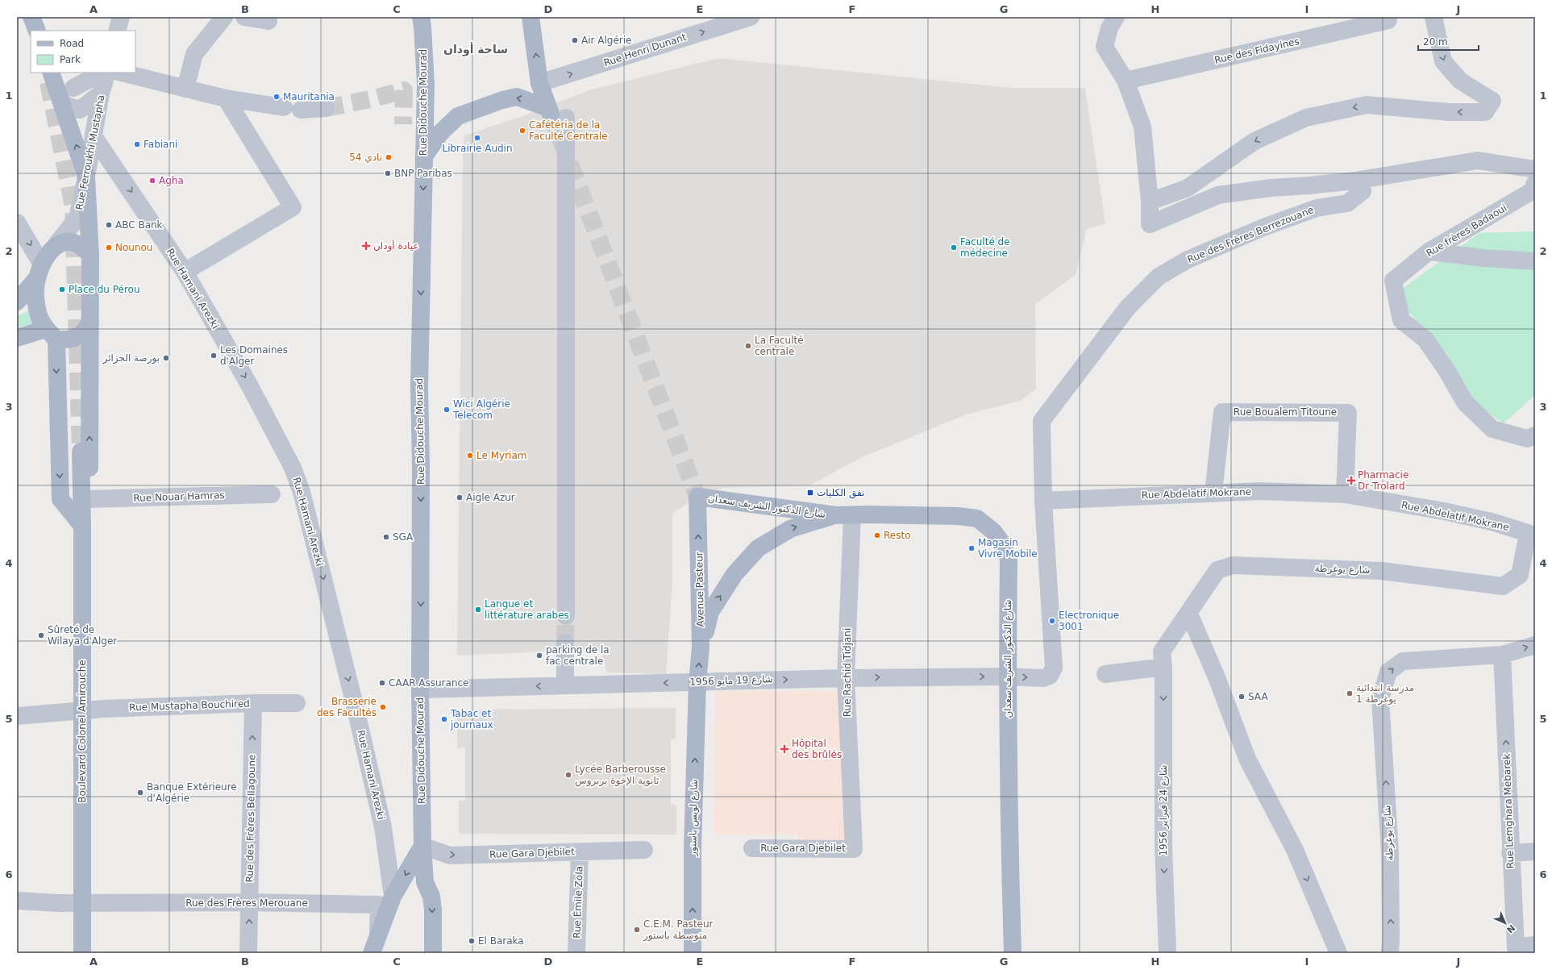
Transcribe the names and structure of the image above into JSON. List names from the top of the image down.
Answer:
{
  "streets": {
    "main road": [
      "Rue Didouche Mourad",
      "شارغ الدكتور الشريف سعدان",
      "Avenue Pasteur",
      "Boulevard Colonel Amirouche",
      "شارع لويس باستور"
    ],
    "street": [
      "Rue Henri Dunant",
      "Rue des Fidayines",
      "Rue Ferroukhi Mustapha",
      "Rue frères Badaoui",
      "Rue des Frères Berrezouane",
      "Rue Hamani Arezki",
      "Rue Boualem Titoune",
      "Rue Abdelatif Mokrane",
      "Rue Nouar Hamras",
      "شارع يوغرطة",
      "Rue Rachid Tidjani",
      "شارع 19 مايو 1956",
      "Rue Mustapha Bouchired",
      "شارع 24 فبراير 1956",
      "Rue Lemghara Mebarek",
      "Rue des Frères Bellagoune",
      "Rue Gara Djebilet",
      "Rue Émile Zola",
      "Rue des Frères Merouane"
    ]
  },
  "crossings": [
    ["Rue Didouche Mourad", "شارع 19 مايو 1956"],
    ["Rue Didouche Mourad", "Rue Gara Djebilet"],
    ["Rue Ferroukhi Mustapha", "Rue Hamani Arezki"],
    ["Rue des Frères Berrezouane", "Rue Abdelatif Mokrane"],
    ["Rue des Frères Berrezouane", "شارع 19 مايو 1956"],
    ["Rue Boualem Titoune", "Rue Abdelatif Mokrane"],
    ["Rue Abdelatif Mokrane", "شارع يوغرطة"],
    ["Rue Abdelatif Mokrane", "شارع 19 مايو 1956"],
    ["شارغ الدكتور الشريف سعدان", "Avenue Pasteur"],
    ["شارغ الدكتور الشريف سعدان", "Rue Rachid Tidjani"],
    ["شارغ الدكتور الشريف سعدان", "شارع 19 مايو 1956"],
    ["شارع يوغرطة", "شارع 24 فبراير 1956"],
    ["شارع يوغرطة", "Rue Lemghara Mebarek"],
    ["Avenue Pasteur", "شارع 19 مايو 1956"],
    ["Avenue Pasteur", "شارع لويس باستور"],
    ["Rue Rachid Tidjani", "شارع 19 مايو 1956"],
    ["Rue Rachid Tidjani", "Rue Gara Djebilet"],
    ["شارع 19 مايو 1956", "شارع لويس باستور"],
    ["Rue Mustapha Bouchired", "Boulevard Colonel Amirouche"],
    ["Rue Mustapha Bouchired", "Rue des Frères Bellagoune"],
    ["Boulevard Colonel Amirouche", "Rue des Frères Merouane"],
    ["Rue des Frères Bellagoune", "Rue des Frères Merouane"],
    ["Rue Gara Djebilet", "Rue Émile Zola"]
  ],
  "one_way": [
    "Rue Henri Dunant",
    "Rue Didouche Mourad",
    "Rue Hamani Arezki",
    "Avenue Pasteur",
    "Rue Lemghara Mebarek",
    "شارع لويس باستور",
    "Rue des Frères Bellagoune",
    "Rue Gara Djebilet"
  ],
  "districts": ["ساحة أودان"],
  "places": {
    "other": [
      "Air Algérie",
      "Mauritania",
      "Cafétéria de la Faculté Centrale",
      "Librairie Audin",
      "Fabiani",
      "نادي 54",
      "BNP Paribas",
      "Agha",
      "ABC Bank",
      "Nounou",
      "Faculté de médecine",
      "Place du Pérou",
      "La Faculté centrale",
      "Les Domaines d'Alger",
      "بورصة الجزائر",
      "Wici Algérie Telecom",
      "Le Myriam",
      "Aigle Azur",
      "Resto",
      "SGA",
      "Magasin Vivre Mobile",
      "Langue et littérature arabes",
      "Electronique 3001",
      "Sûreté de Wilaya d'Alger",
      "parking de la fac centrale",
      "CAAR Assurance",
      "مدرسة ابتدائية يوغرطة 1",
      "SAA",
      "Brasserie des Facultés",
      "Tabac et journaux",
      "Lycée Barberousse ثانوية الإخوة بربروس",
      "Banque Extérieure d'Algérie",
      "C.E.M. Pasteur متوسطة باستور",
      "El Baraka"
    ],
    "health": ["عيادة أودان", "Pharmacie Dr Trolard", "Hôpital des brûlés"],
    "transit": ["نفق الكليات"]
  },
  "legend": ["Road", "Park"],
  "scale_bar": "20 m",
  "north": "bottom right",
  "grid": {
    "columns": [
      "A",
      "B",
      "C",
      "D",
      "E",
      "F",
      "G",
      "H",
      "I",
      "J"
    ],
    "rows": [
      "1",
      "2",
      "3",
      "4",
      "5",
      "6"
    ]
  }
}
